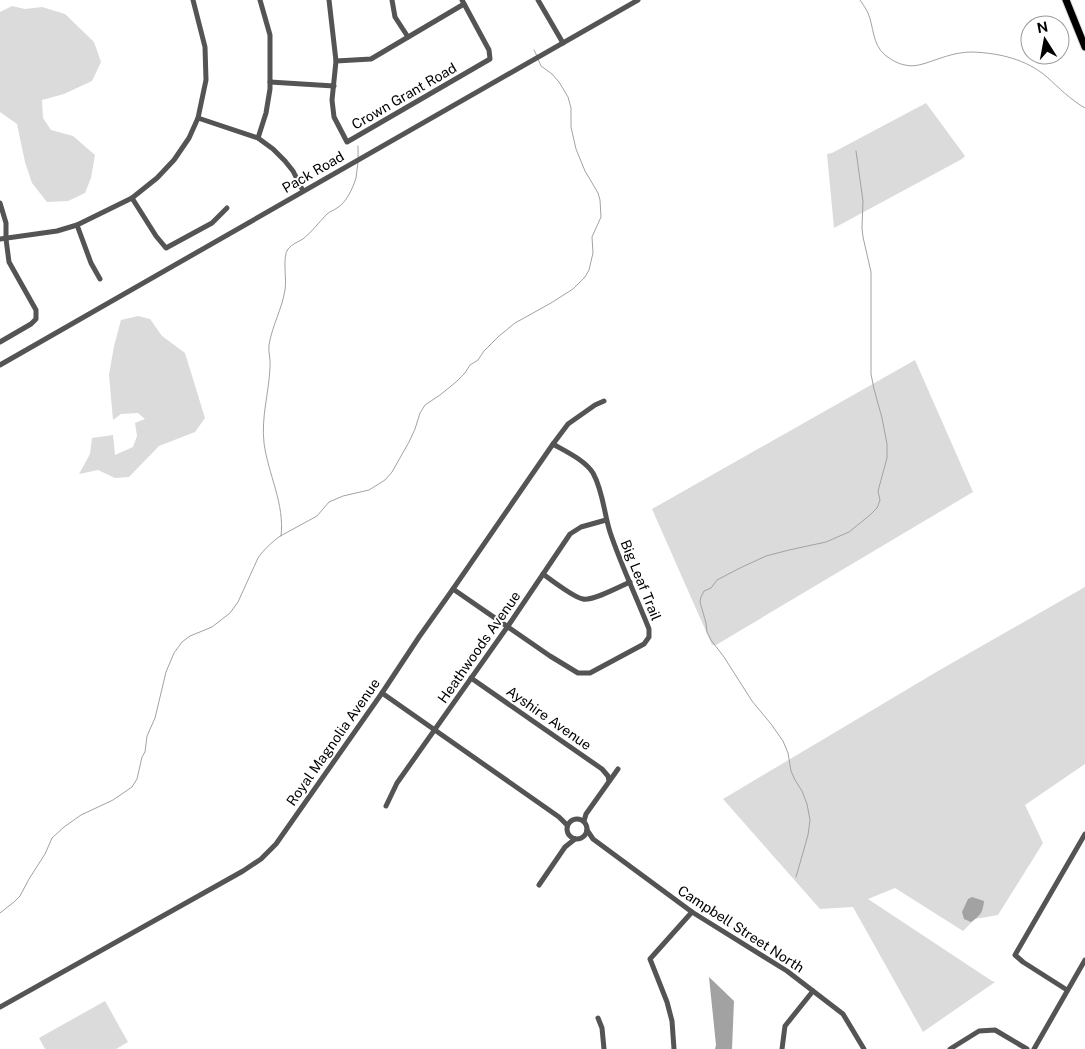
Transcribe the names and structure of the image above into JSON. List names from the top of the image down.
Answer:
{
  "streets": {
    "street": [
      "Crown Grant Road",
      "Pack Road",
      "Big Leaf Trail",
      "Heathwoods Avenue",
      "Ayshire Avenue",
      "Royal Magnolia Avenue",
      "Campbell Street North"
    ]
  },
  "crossings": [
    ["Big Leaf Trail", "Heathwoods Avenue"],
    ["Big Leaf Trail", "Royal Magnolia Avenue"],
    ["Heathwoods Avenue", "Ayshire Avenue"]
  ],
  "north": "top"
}
